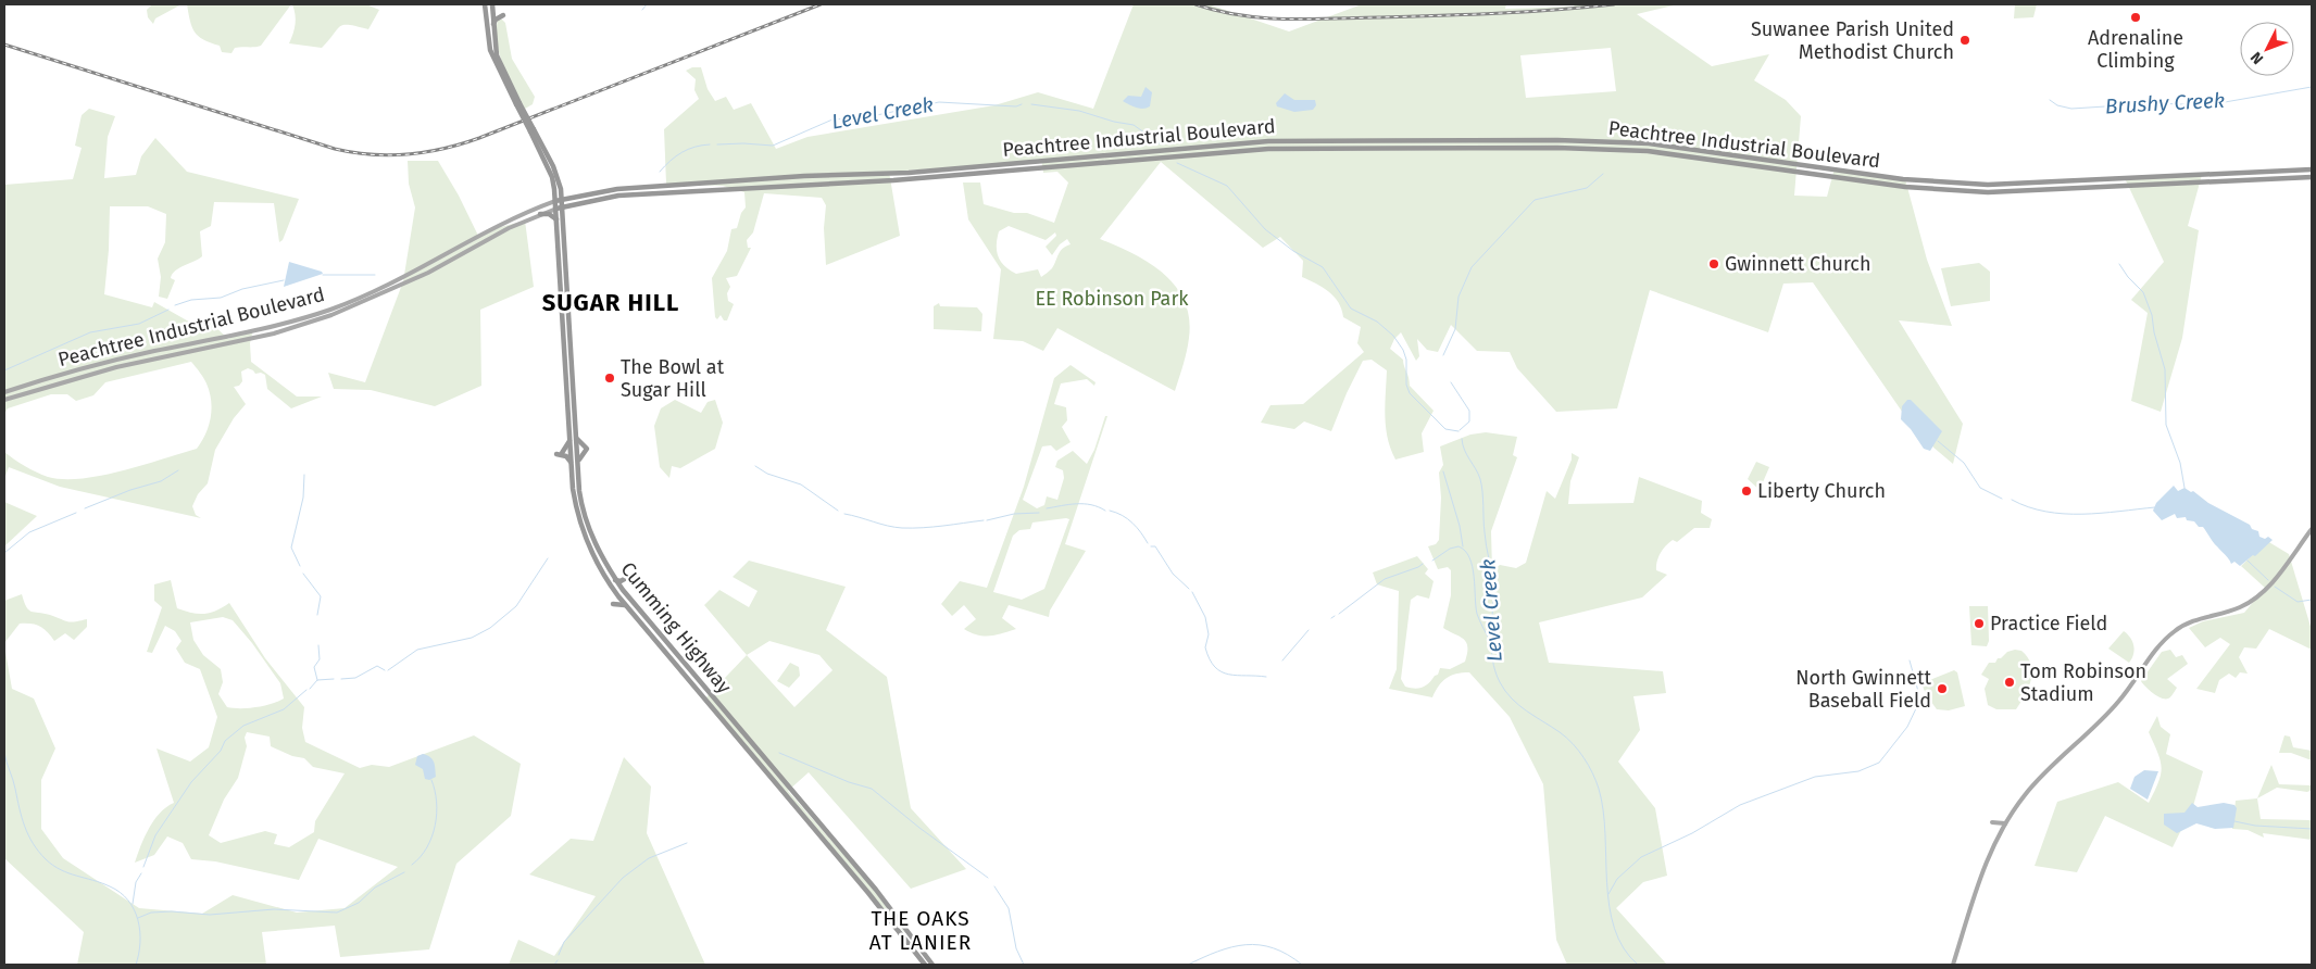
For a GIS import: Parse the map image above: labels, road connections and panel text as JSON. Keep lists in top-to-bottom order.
{
  "streets": {
    "highway": ["Peachtree Industrial Boulevard", "Cumming Highway"]
  },
  "crossings": [
    ["Peachtree Industrial Boulevard", "Cumming Highway"]
  ],
  "districts": ["SUGAR HILL", "THE OAKS AT LANIER"],
  "water": ["Brushy Creek", "Level Creek"],
  "parks": ["EE Robinson Park"],
  "places": [
    "Adrenaline Climbing",
    "Suwanee Parish United Methodist Church",
    "Gwinnett Church",
    "The Bowl at Sugar Hill",
    "Liberty Church",
    "Practice Field",
    "Tom Robinson Stadium",
    "North Gwinnett Baseball Field"
  ],
  "north": "bottom left"
}
